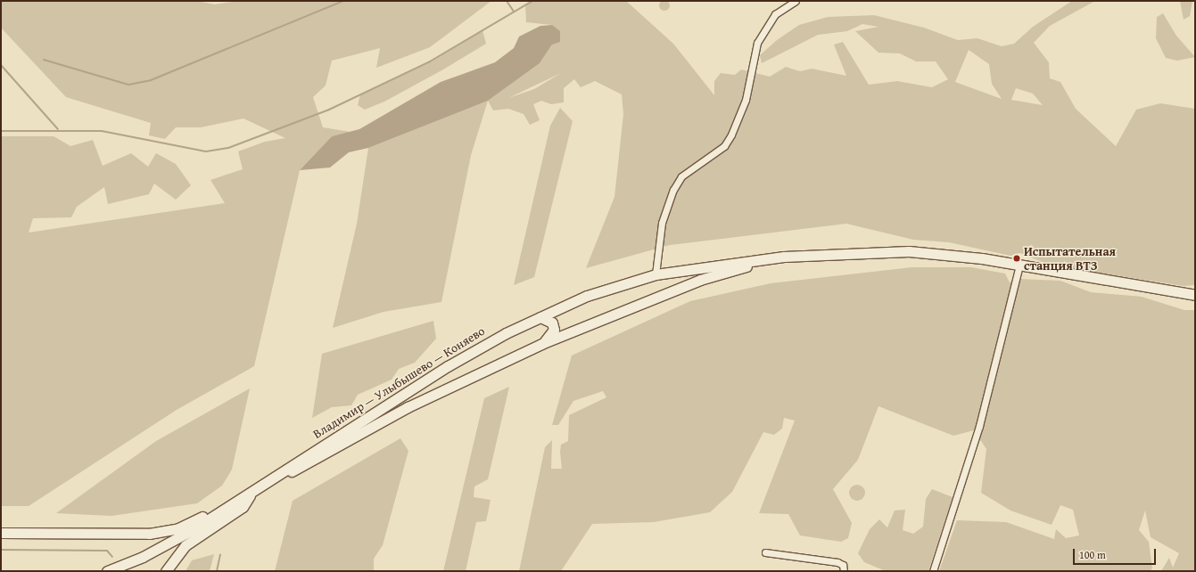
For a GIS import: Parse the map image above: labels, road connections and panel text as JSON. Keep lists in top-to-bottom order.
{
  "streets": {
    "main road": ["Владимир — Улыбышево — Коняево"]
  },
  "places": ["Испытательная станция ВТЗ"],
  "scale_bar": "100 m"
}
